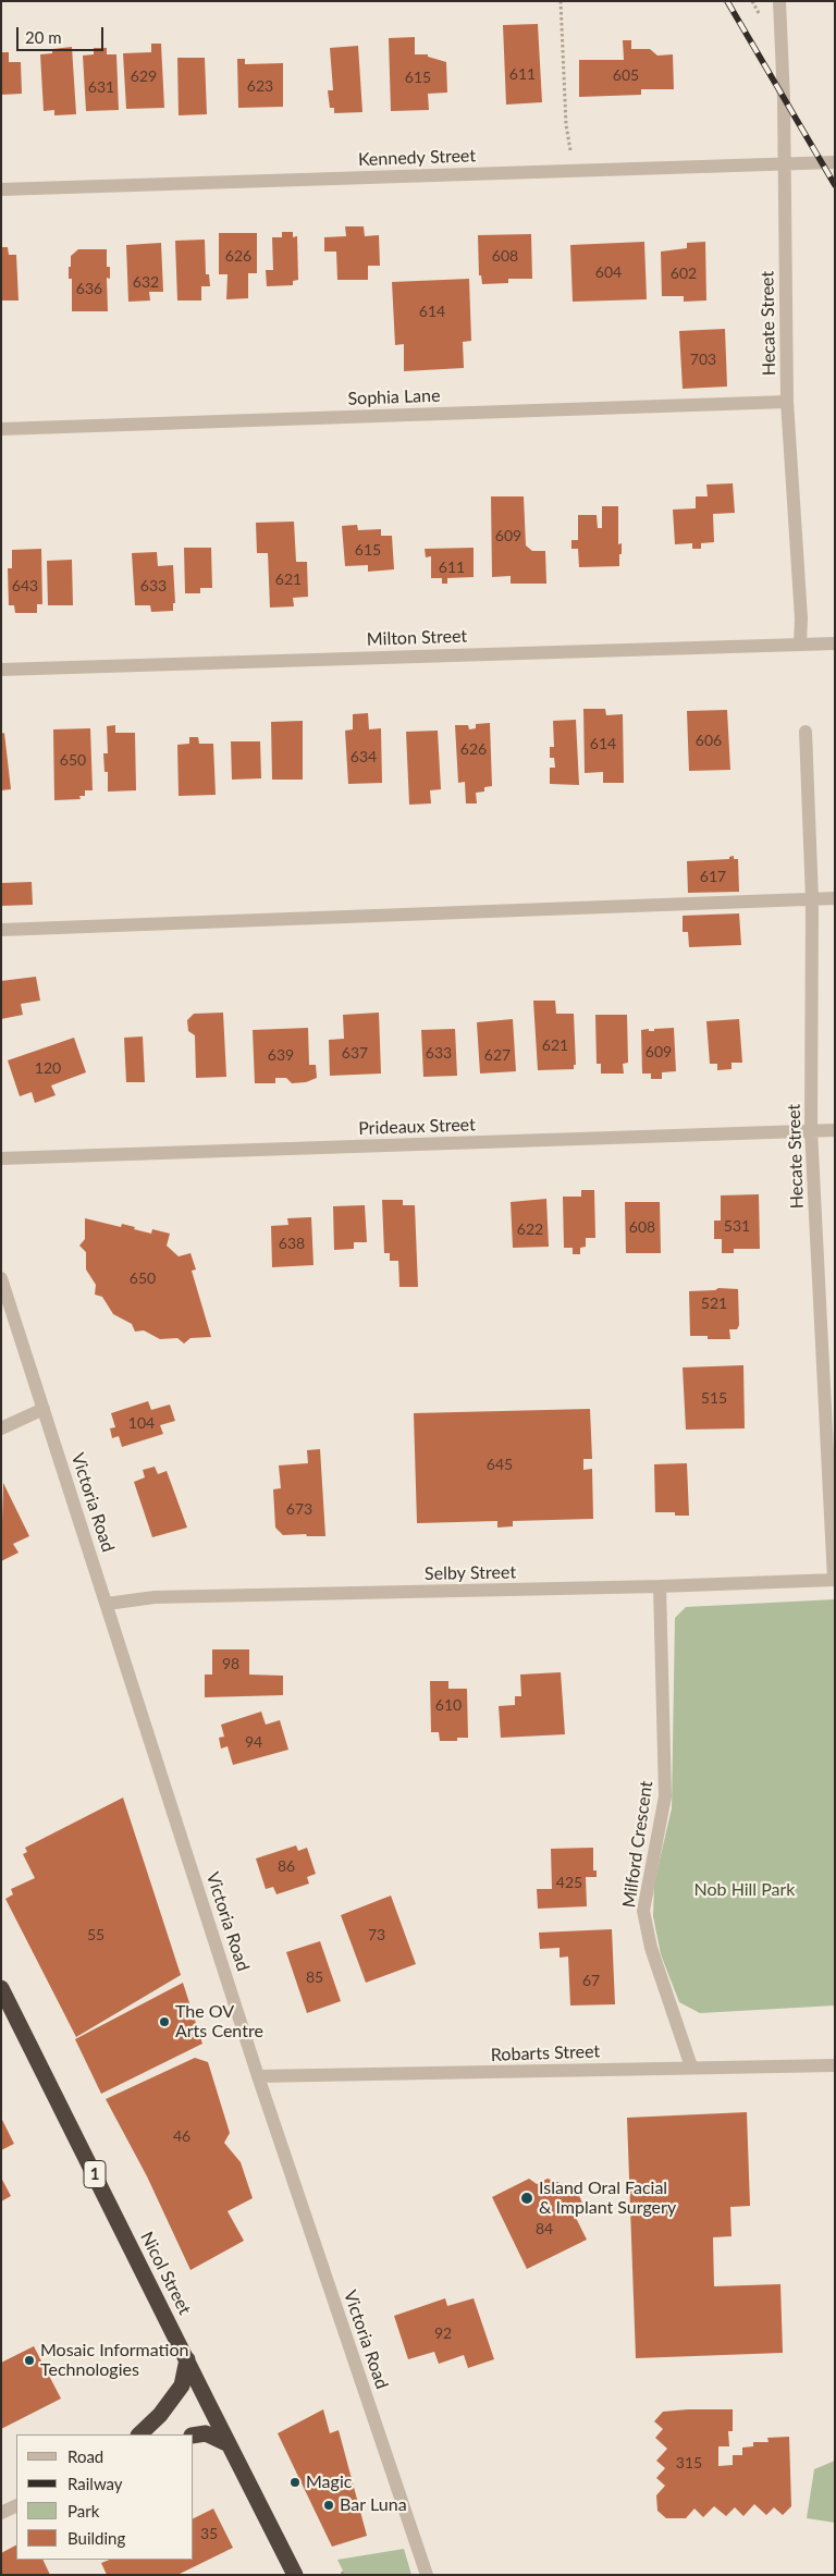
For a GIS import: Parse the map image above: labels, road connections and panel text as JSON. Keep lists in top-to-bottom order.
{
  "streets": {
    "highway": ["1", "Nicol Street"],
    "street": [
      "Kennedy Street",
      "Hecate Street",
      "Sophia Lane",
      "Milton Street",
      "Prideaux Street",
      "Victoria Road",
      "Selby Street",
      "Milford Crescent",
      "Robarts Street"
    ]
  },
  "crossings": [
    ["Kennedy Street", "Hecate Street"],
    ["Hecate Street", "Sophia Lane"],
    ["Hecate Street", "Milton Street"],
    ["Hecate Street", "Prideaux Street"],
    ["Hecate Street", "Selby Street"],
    ["Victoria Road", "Selby Street"],
    ["Victoria Road", "Robarts Street"],
    ["Selby Street", "Milford Crescent"],
    ["Milford Crescent", "Robarts Street"]
  ],
  "parks": ["Nob Hill Park"],
  "places": [
    "The OV Arts Centre",
    "Island Oral Facial & Implant Surgery",
    "Mosaic Information Technologies",
    "Magic",
    "Bar Luna"
  ],
  "house_numbers": [
    "611",
    "605",
    "629",
    "615",
    "623",
    "631",
    "626",
    "608",
    "604",
    "602",
    "632",
    "636",
    "614",
    "703",
    "609",
    "615",
    "611",
    "621",
    "643",
    "633",
    "606",
    "614",
    "626",
    "634",
    "650",
    "617",
    "621",
    "609",
    "637",
    "633",
    "639",
    "627",
    "120",
    "531",
    "608",
    "622",
    "638",
    "650",
    "521",
    "515",
    "104",
    "645",
    "673",
    "98",
    "610",
    "94",
    "86",
    "425",
    "55",
    "73",
    "85",
    "67",
    "46",
    "84",
    "92",
    "315",
    "35"
  ],
  "legend": [
    "Road",
    "Railway",
    "Park",
    "Building"
  ],
  "scale_bar": "20 m"
}
